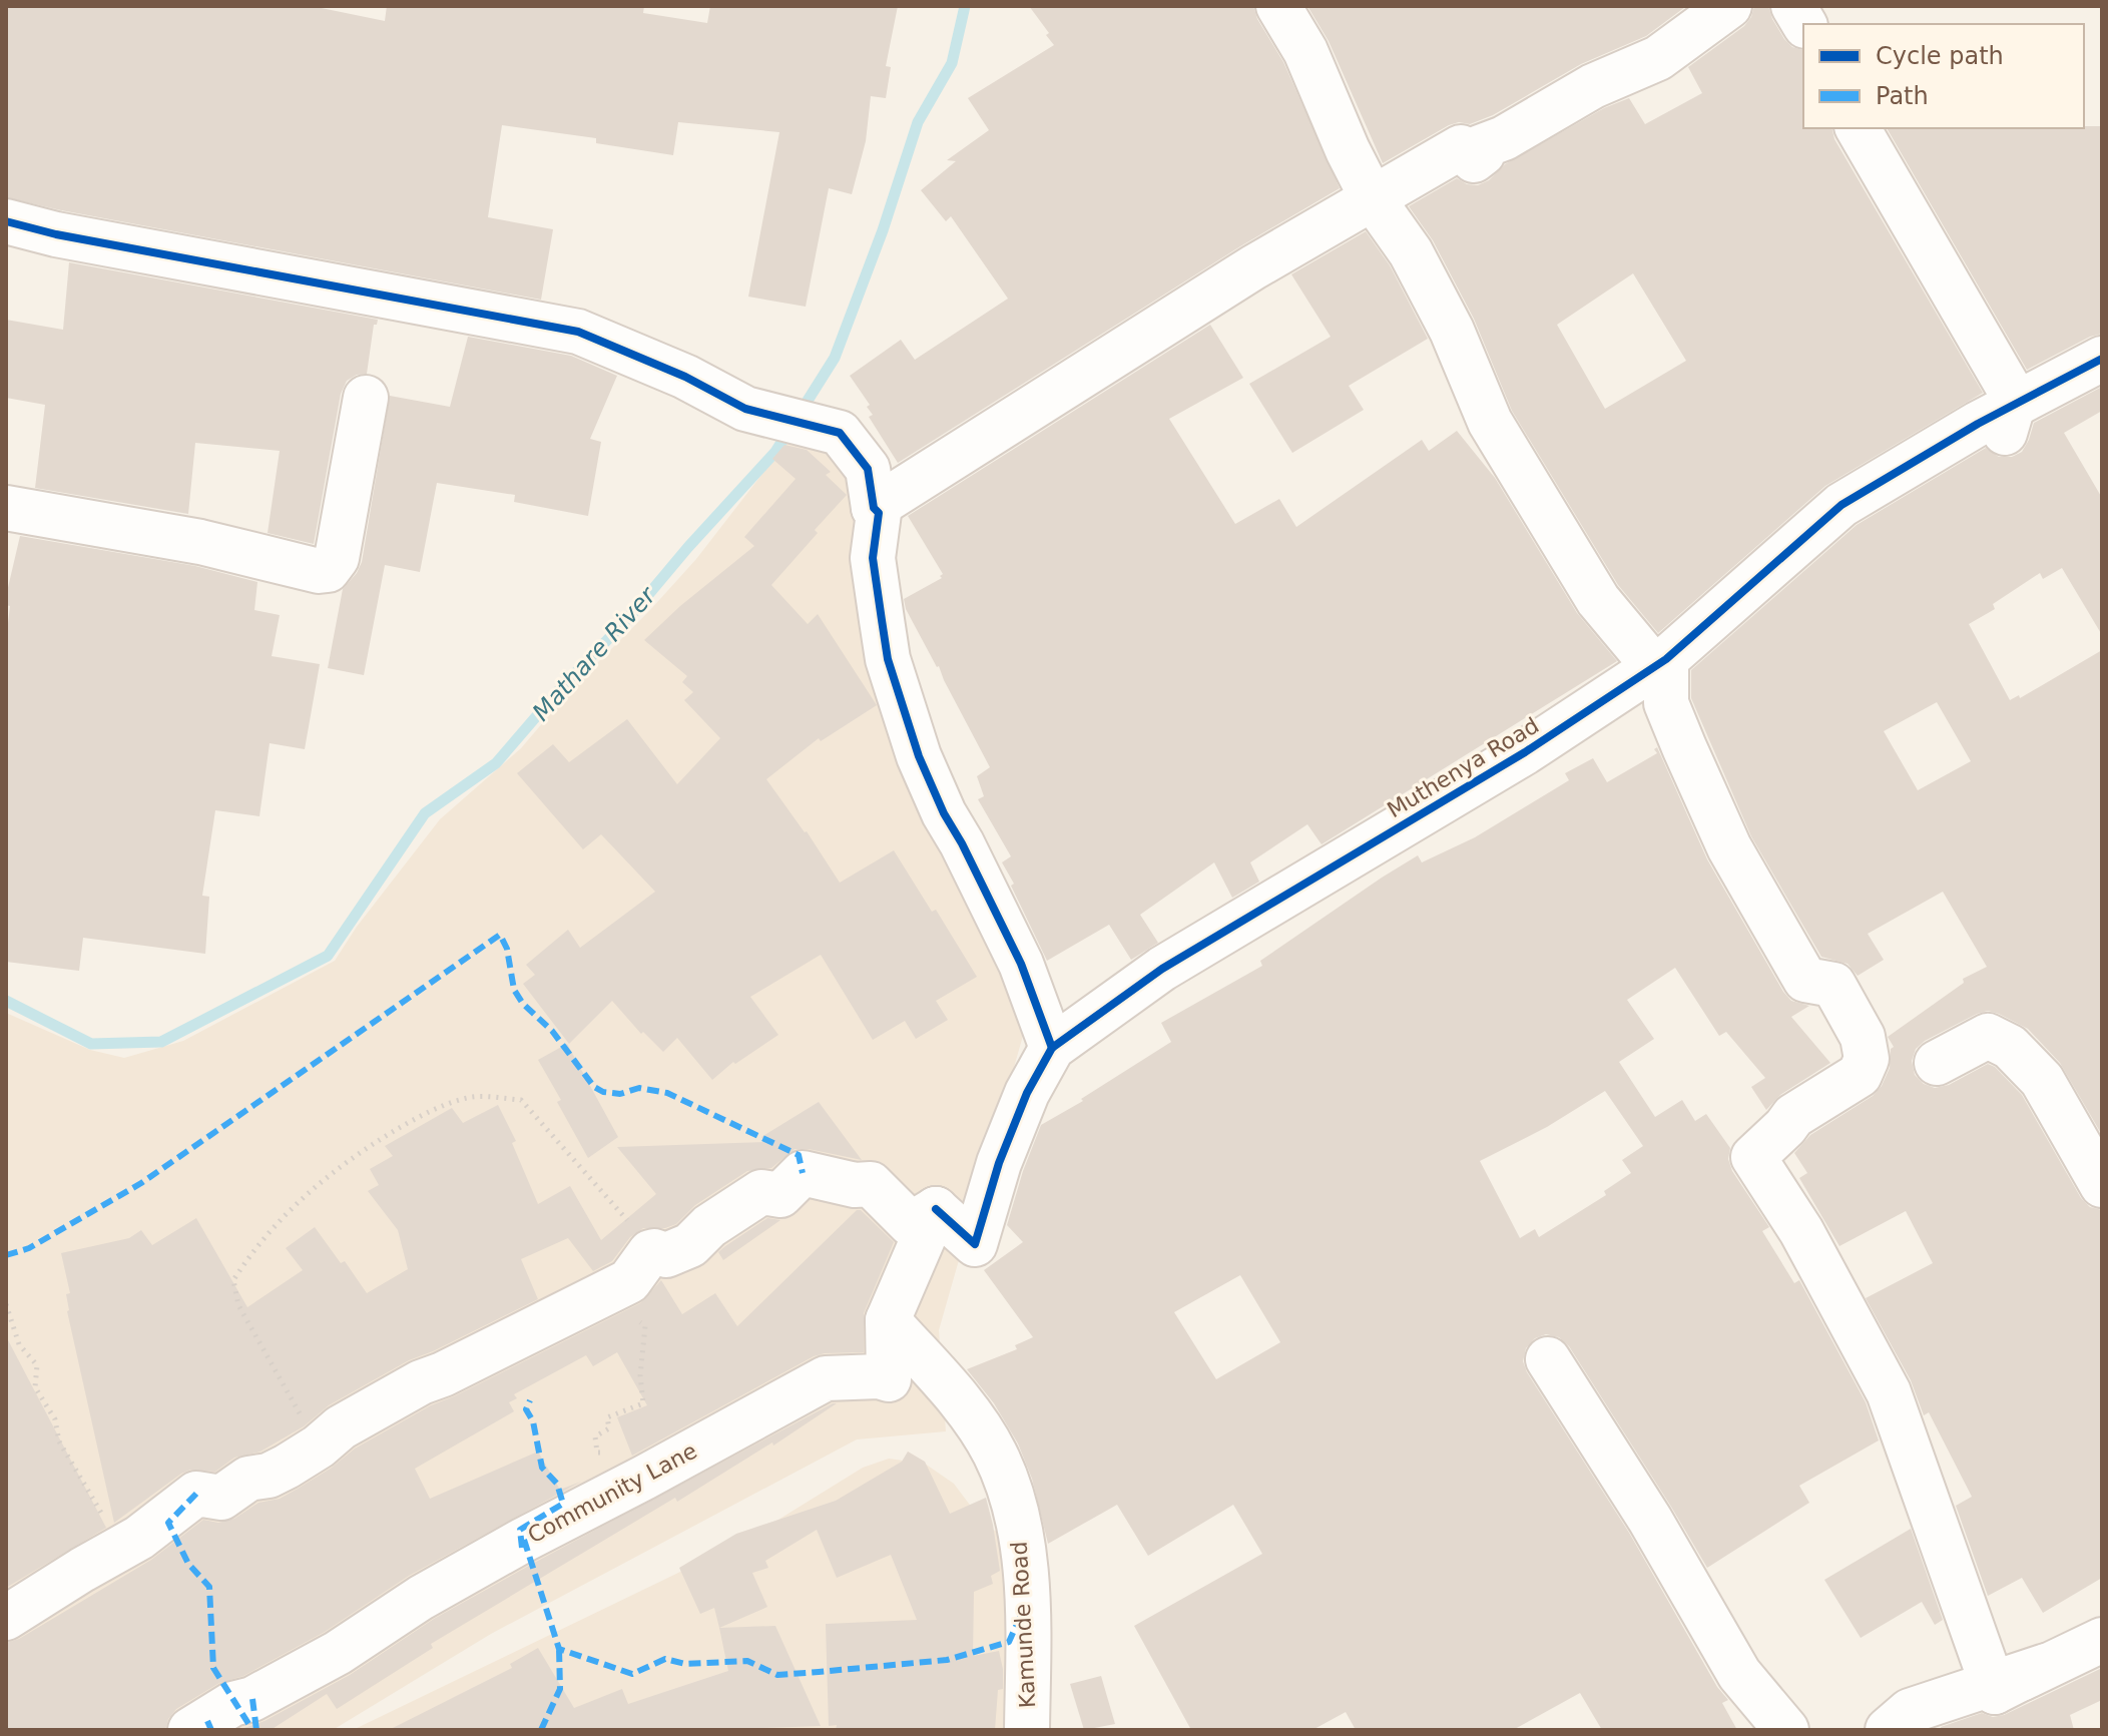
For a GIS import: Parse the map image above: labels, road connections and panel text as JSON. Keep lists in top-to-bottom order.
{
  "streets": {
    "street": ["Muthenya Road", "Community Lane", "Kamunde Road"]
  },
  "crossings": [
    ["Muthenya Road", "Community Lane"],
    ["Community Lane", "Kamunde Road"]
  ],
  "water": ["Mathare River"],
  "legend": ["Cycle path", "Path"]
}
